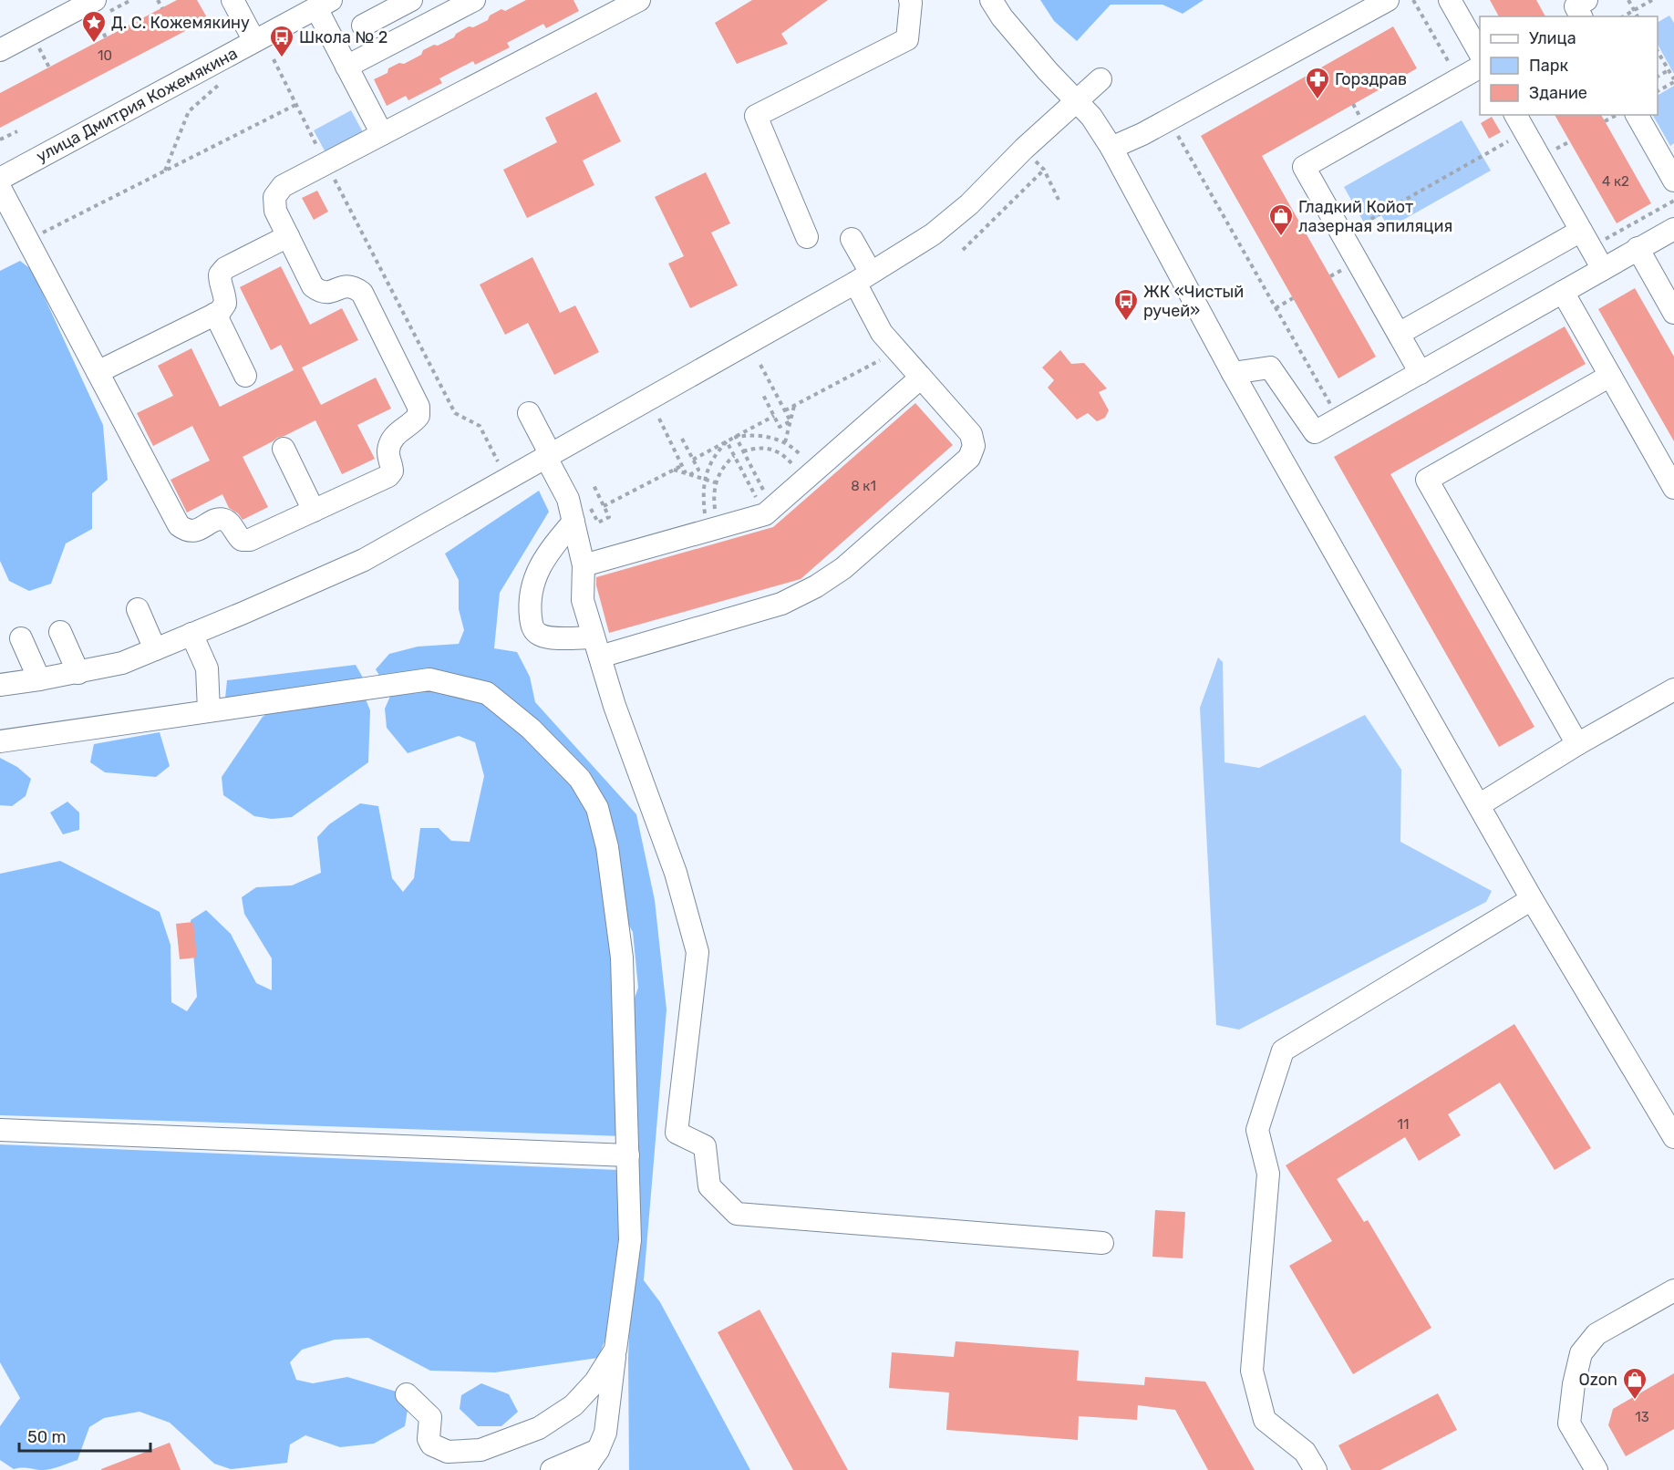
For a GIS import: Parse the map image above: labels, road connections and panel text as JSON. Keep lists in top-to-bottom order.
{
  "streets": {
    "street": ["улица Дмитрия Кожемякина"]
  },
  "places": {
    "place": ["Д. С. Кожемякину"],
    "bus stop": ["Школа № 2", "ЖК «Чистый ручей»"],
    "pharmacy": ["Горздрав"],
    "shop": ["Гладкий Койот лазерная эпиляция", "Ozon"]
  },
  "house_numbers": [
    "10",
    "4 к2",
    "8 к1",
    "11",
    "13"
  ],
  "legend": ["Улица", "Парк", "Здание"],
  "scale_bar": "50 m"
}
